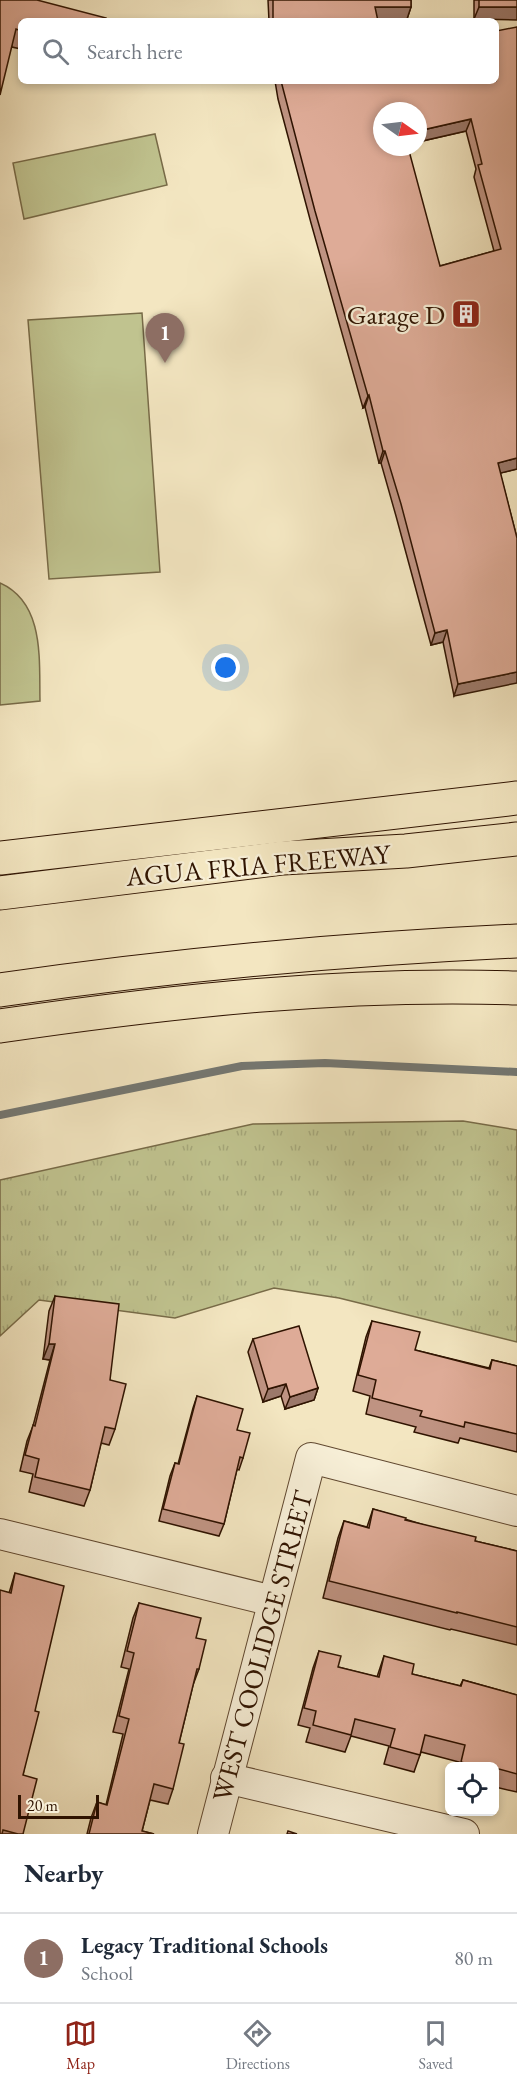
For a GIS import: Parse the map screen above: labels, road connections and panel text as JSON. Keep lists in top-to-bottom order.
{
  "streets": {
    "highway": ["AGUA FRIA FREEWAY"],
    "street": ["WEST COOLIDGE STREET"]
  },
  "places": {
    "building": ["Garage D"]
  },
  "scale_bar": "20 m",
  "north": "right",
  "page": {
    "search": "Search here",
    "pins": "1",
    "scale": "20 m",
    "heading": "Nearby",
    "list": [
      {
        "mark": "1",
        "name": "Legacy Traditional Schools",
        "note": "School",
        "value": "80 m"
      }
    ],
    "nav": ["Map", "Directions", "Saved"]
  }
}
